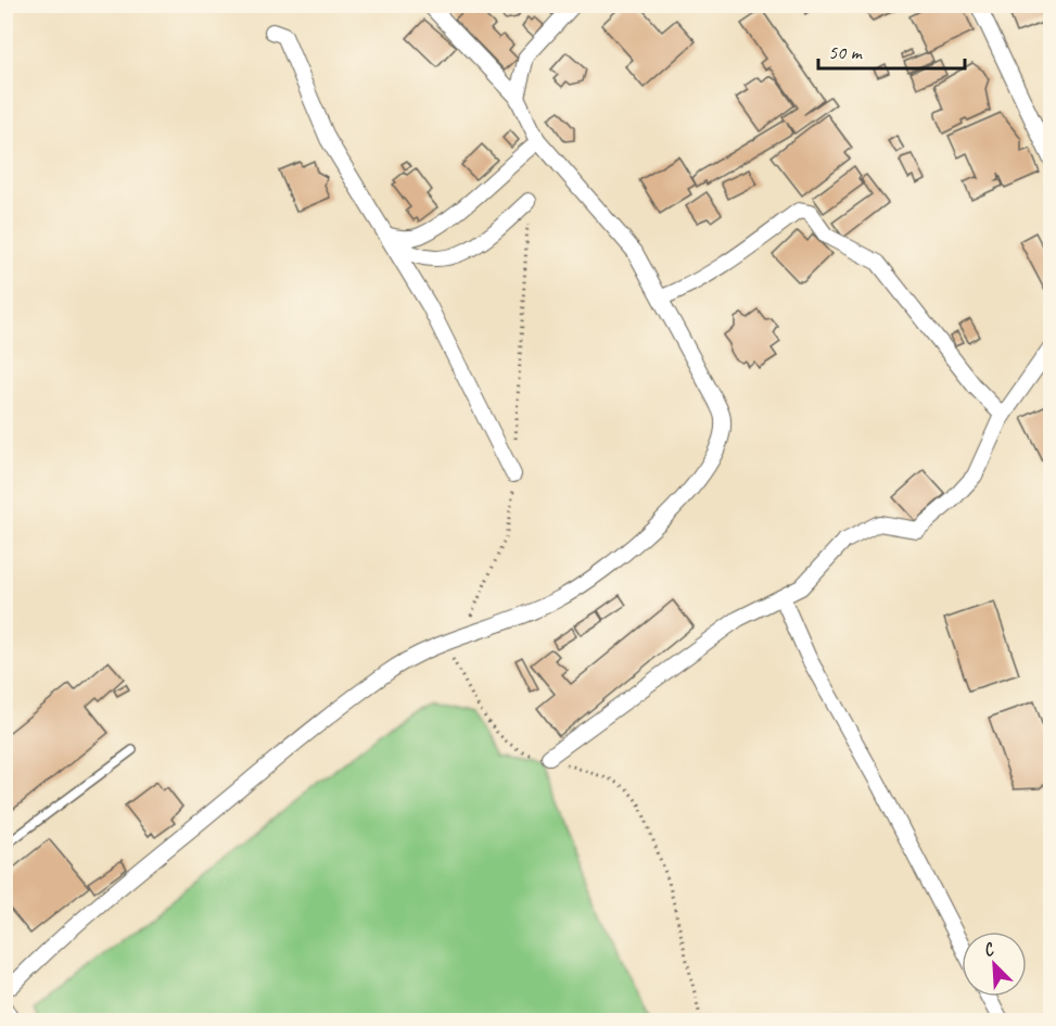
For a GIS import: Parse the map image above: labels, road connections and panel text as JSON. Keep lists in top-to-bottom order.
{
  "scale_bar": "50 m",
  "north": "top left"
}
